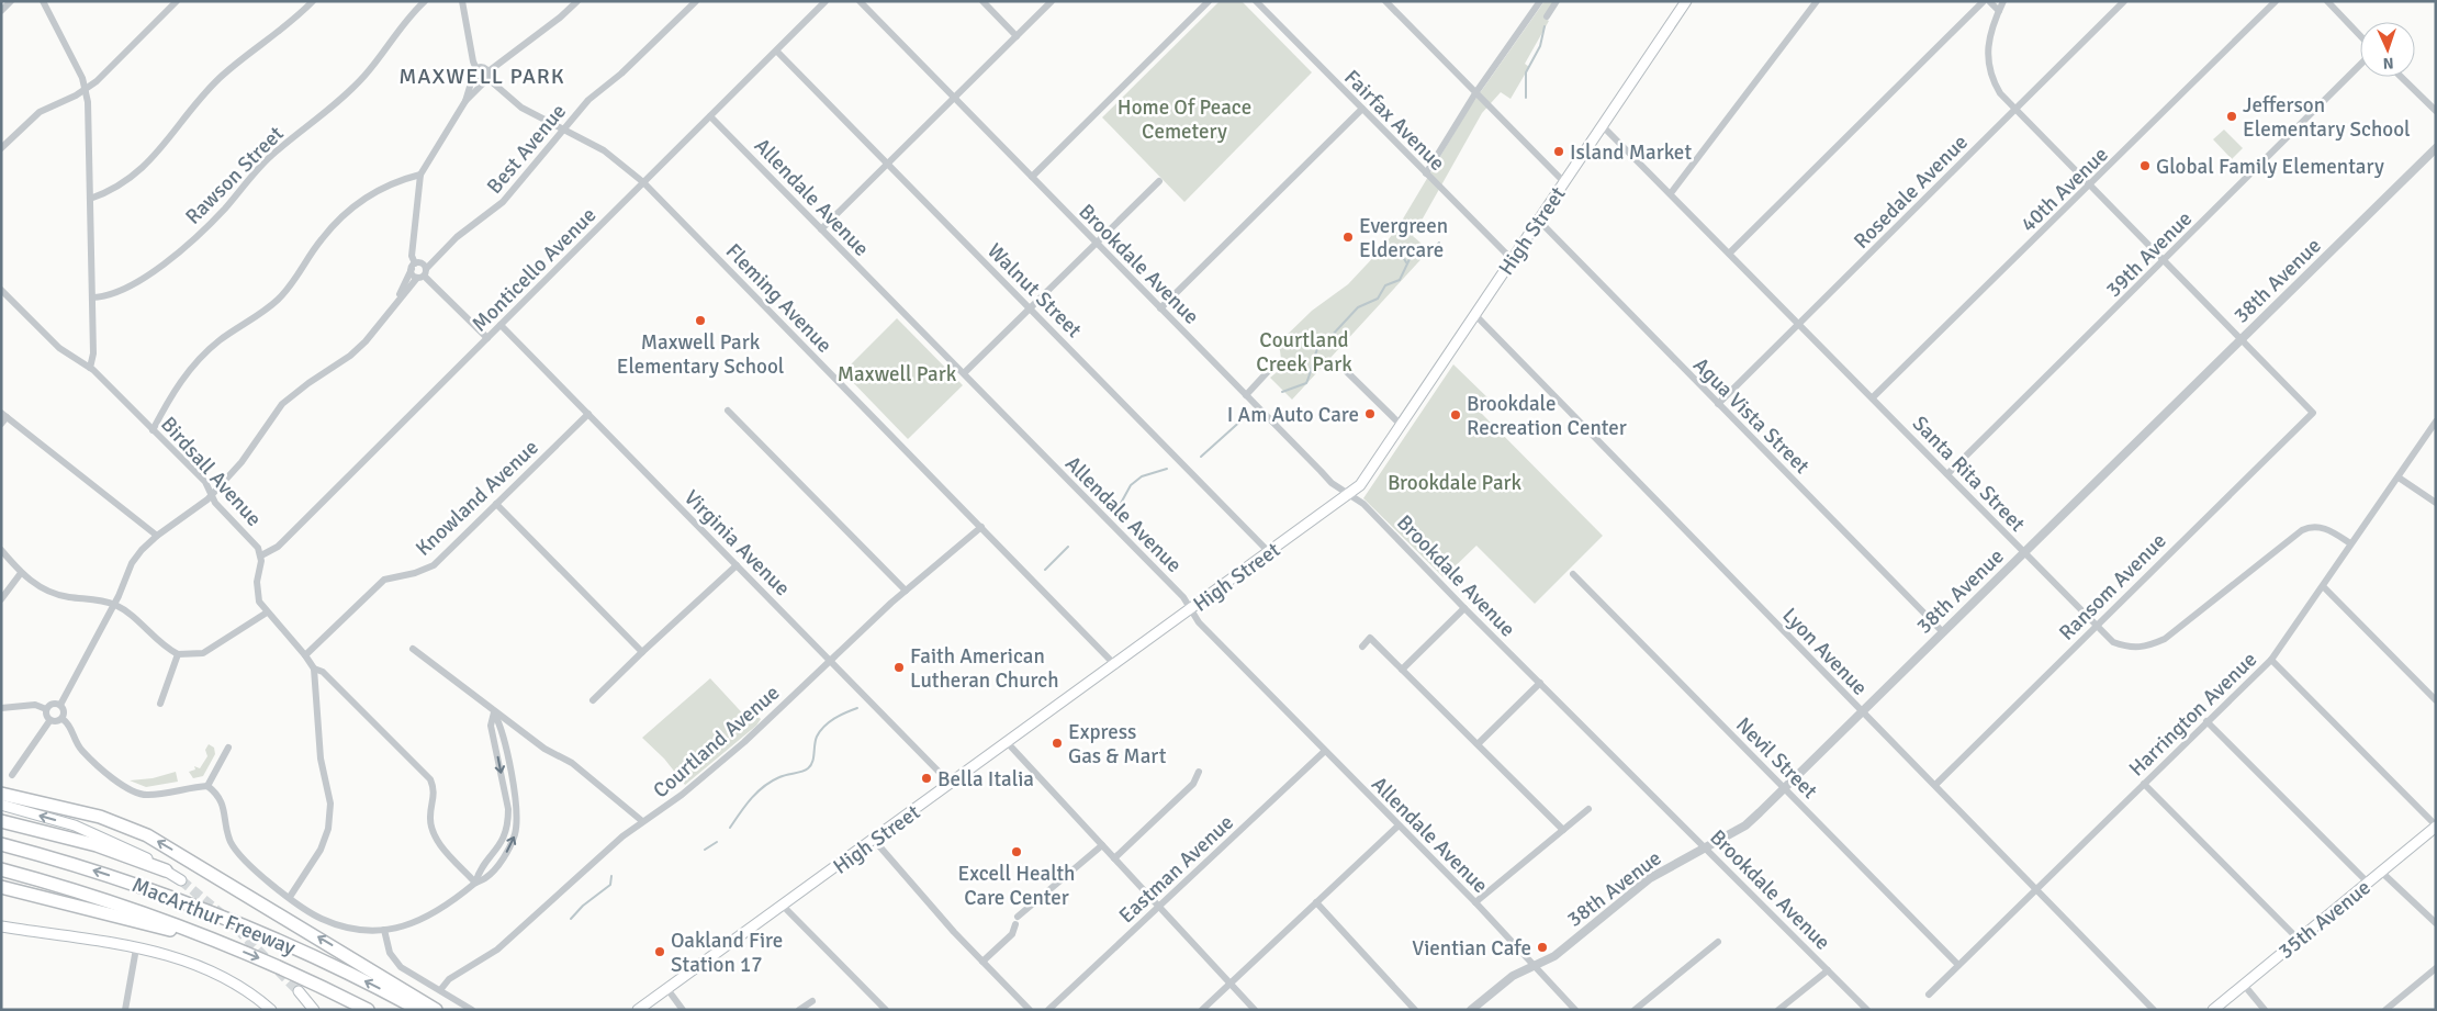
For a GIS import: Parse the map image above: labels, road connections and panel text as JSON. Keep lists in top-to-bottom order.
{
  "streets": {
    "highway": ["MacArthur Freeway"],
    "main road": ["High Street", "35th Avenue"],
    "street": [
      "Fairfax Avenue",
      "Best Avenue",
      "Rawson Street",
      "40th Avenue",
      "Rosedale Avenue",
      "Allendale Avenue",
      "39th Avenue",
      "Brookdale Avenue",
      "Monticello Avenue",
      "38th Avenue",
      "Walnut Street",
      "Fleming Avenue",
      "Agua Vista Street",
      "Birdsall Avenue",
      "Santa Rita Street",
      "Knowland Avenue",
      "Virginia Avenue",
      "Ransom Avenue",
      "Lyon Avenue",
      "Harrington Avenue",
      "Courtland Avenue",
      "Nevil Street",
      "Eastman Avenue"
    ]
  },
  "crossings": [
    ["Fairfax Avenue", "High Street"],
    ["Best Avenue", "Fleming Avenue"],
    ["40th Avenue", "Santa Rita Street"],
    ["Rosedale Avenue", "Agua Vista Street"],
    ["Rosedale Avenue", "Santa Rita Street"],
    ["Allendale Avenue", "High Street"],
    ["Allendale Avenue", "Monticello Avenue"],
    ["Allendale Avenue", "38th Avenue"],
    ["Allendale Avenue", "Eastman Avenue"],
    ["High Street", "Brookdale Avenue"],
    ["High Street", "Walnut Street"],
    ["High Street", "Fleming Avenue"],
    ["High Street", "Agua Vista Street"],
    ["High Street", "Santa Rita Street"],
    ["High Street", "Virginia Avenue"],
    ["High Street", "Lyon Avenue"],
    ["39th Avenue", "Santa Rita Street"],
    ["Brookdale Avenue", "38th Avenue"],
    ["Monticello Avenue", "Walnut Street"],
    ["Monticello Avenue", "Fleming Avenue"],
    ["Monticello Avenue", "Birdsall Avenue"],
    ["Monticello Avenue", "Virginia Avenue"],
    ["38th Avenue", "Agua Vista Street"],
    ["38th Avenue", "Santa Rita Street"],
    ["38th Avenue", "Ransom Avenue"],
    ["38th Avenue", "Lyon Avenue"],
    ["38th Avenue", "Nevil Street"],
    ["Fleming Avenue", "Courtland Avenue"],
    ["Birdsall Avenue", "Knowland Avenue"],
    ["Santa Rita Street", "Ransom Avenue"],
    ["Santa Rita Street", "Harrington Avenue"],
    ["Knowland Avenue", "Virginia Avenue"],
    ["Virginia Avenue", "Courtland Avenue"],
    ["Ransom Avenue", "Lyon Avenue"],
    ["Lyon Avenue", "Harrington Avenue"],
    ["Harrington Avenue", "Nevil Street"]
  ],
  "districts": ["MAXWELL PARK"],
  "parks": [
    "Home Of Peace Cemetery",
    "Courtland Creek Park",
    "Maxwell Park",
    "Brookdale Park"
  ],
  "places": [
    "Jefferson Elementary School",
    "Island Market",
    "Global Family Elementary",
    "Evergreen Eldercare",
    "Maxwell Park Elementary School",
    "I Am Auto Care",
    "Brookdale Recreation Center",
    "Faith American Lutheran Church",
    "Express Gas & Mart",
    "Bella Italia",
    "Excell Health Care Center",
    "Vientian Cafe",
    "Oakland Fire Station 17"
  ],
  "north": "bottom"
}
